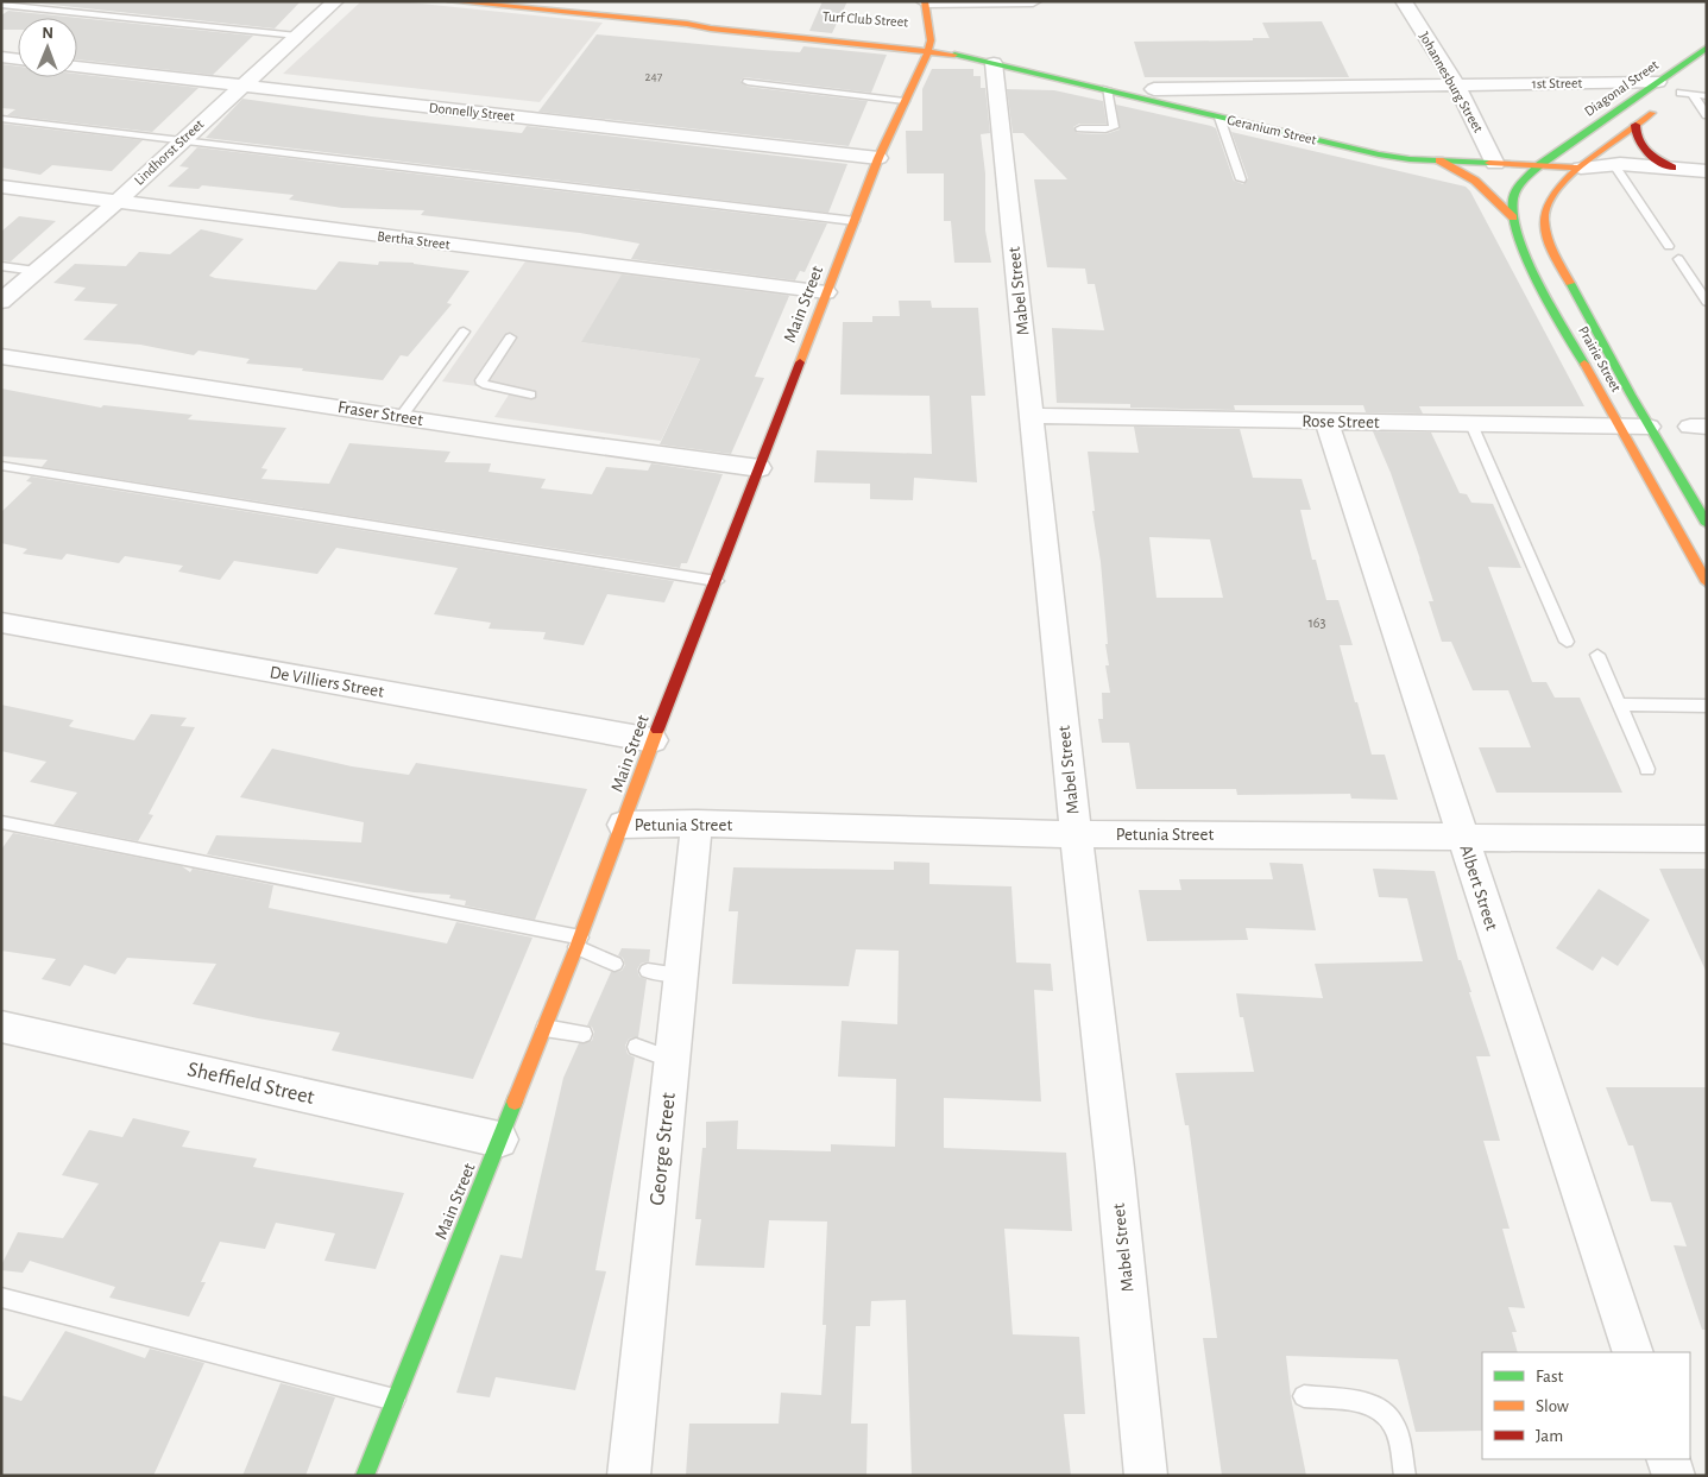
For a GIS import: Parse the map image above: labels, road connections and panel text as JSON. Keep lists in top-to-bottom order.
{
  "streets": {
    "main road": [
      "Turf Club Street",
      "Diagonal Street",
      "Geranium Street",
      "Main Street",
      "Prairie Street"
    ],
    "street": [
      "Johannesburg Street",
      "1st Street",
      "Donnelly Street",
      "Lindhorst Street",
      "Bertha Street",
      "Mabel Street",
      "Fraser Street",
      "Rose Street",
      "De Villiers Street",
      "Petunia Street",
      "Albert Street",
      "Sheffield Street",
      "George Street"
    ]
  },
  "crossings": [
    ["Turf Club Street", "Geranium Street"],
    ["Turf Club Street", "Main Street"],
    ["Johannesburg Street", "1st Street"],
    ["Johannesburg Street", "Geranium Street"],
    ["1st Street", "Diagonal Street"],
    ["1st Street", "Geranium Street"],
    ["Diagonal Street", "Geranium Street"],
    ["Diagonal Street", "Prairie Street"],
    ["Donnelly Street", "Lindhorst Street"],
    ["Donnelly Street", "Main Street"],
    ["Geranium Street", "Mabel Street"],
    ["Geranium Street", "Main Street"],
    ["Geranium Street", "Prairie Street"],
    ["Lindhorst Street", "Bertha Street"],
    ["Bertha Street", "Main Street"],
    ["Mabel Street", "Rose Street"],
    ["Mabel Street", "Petunia Street"],
    ["Main Street", "Fraser Street"],
    ["Main Street", "De Villiers Street"],
    ["Main Street", "Petunia Street"],
    ["Main Street", "Sheffield Street"],
    ["Prairie Street", "Rose Street"],
    ["Rose Street", "Albert Street"],
    ["Petunia Street", "Albert Street"],
    ["Petunia Street", "George Street"]
  ],
  "house_numbers": ["247", "163"],
  "legend": ["Fast", "Slow", "Jam"],
  "north": "top"
}
